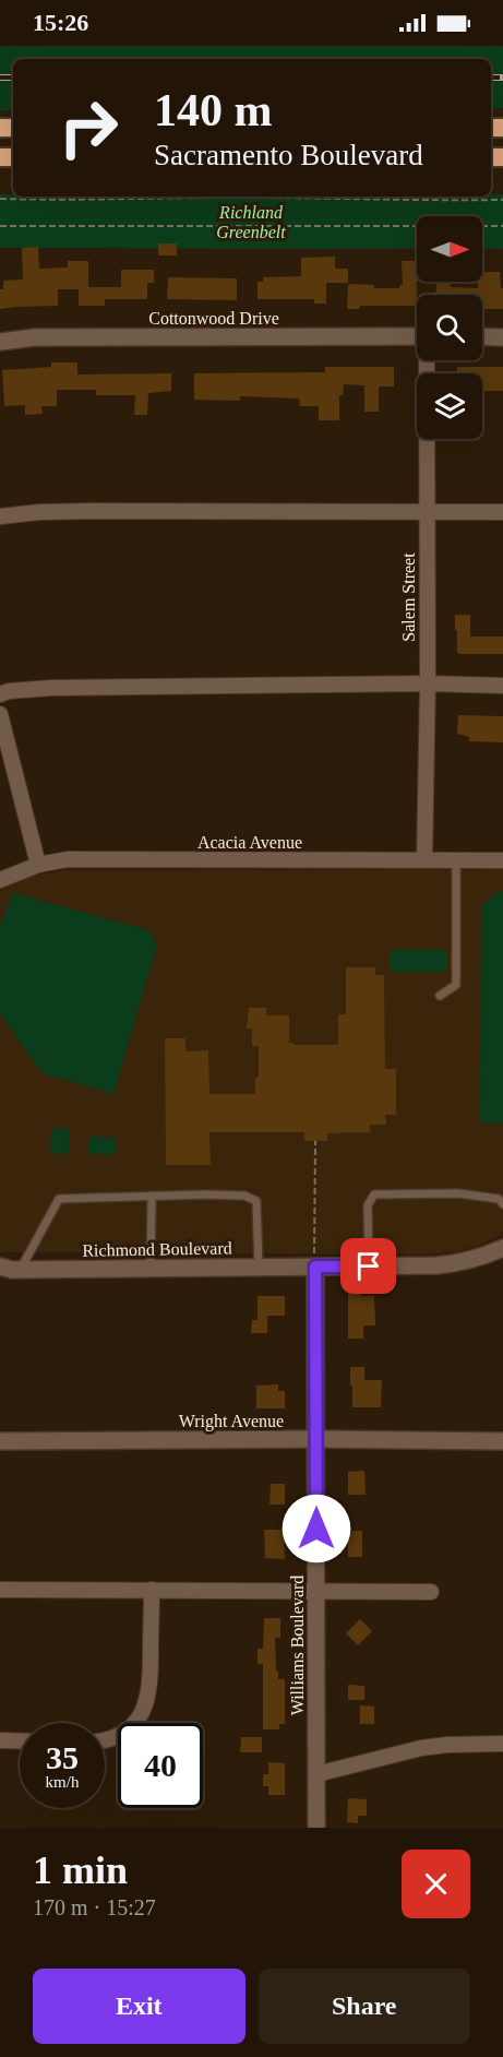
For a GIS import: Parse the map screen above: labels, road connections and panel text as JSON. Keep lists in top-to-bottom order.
{
  "streets": {
    "street": [
      "Cottonwood Drive",
      "Salem Street",
      "Acacia Avenue",
      "Richmond Boulevard",
      "Wright Avenue",
      "Williams Boulevard"
    ]
  },
  "crossings": [
    ["Salem Street", "Acacia Avenue"],
    ["Richmond Boulevard", "Williams Boulevard"],
    ["Wright Avenue", "Williams Boulevard"]
  ],
  "parks": ["Richland Greenbelt"],
  "north": "right",
  "page": {
    "status": "15:26",
    "turn": ["140 m", "Sacramento Boulevard"],
    "speed": "35 km/h",
    "limit": "40",
    "heading": ["1 min", "170 m · 15:27"],
    "buttons": ["Exit", "Share"]
  }
}
